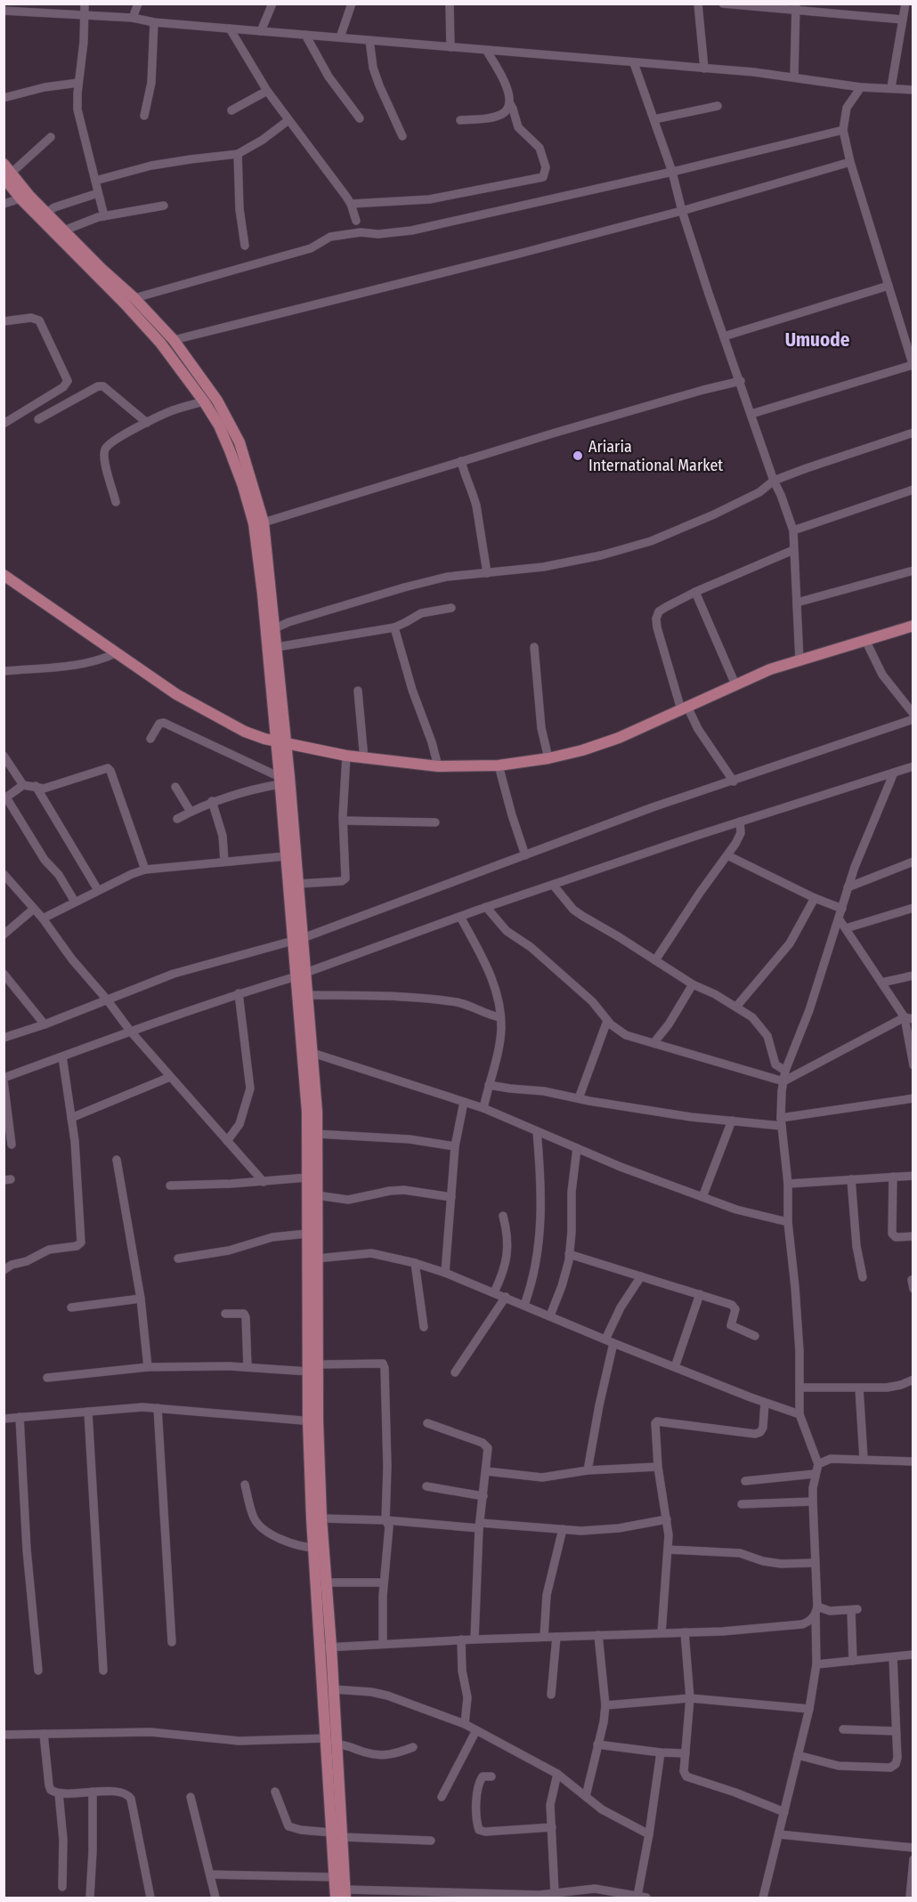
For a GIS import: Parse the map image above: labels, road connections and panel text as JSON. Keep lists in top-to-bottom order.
{
  "districts": ["Umuode"],
  "places": ["Ariaria International Market"]
}
